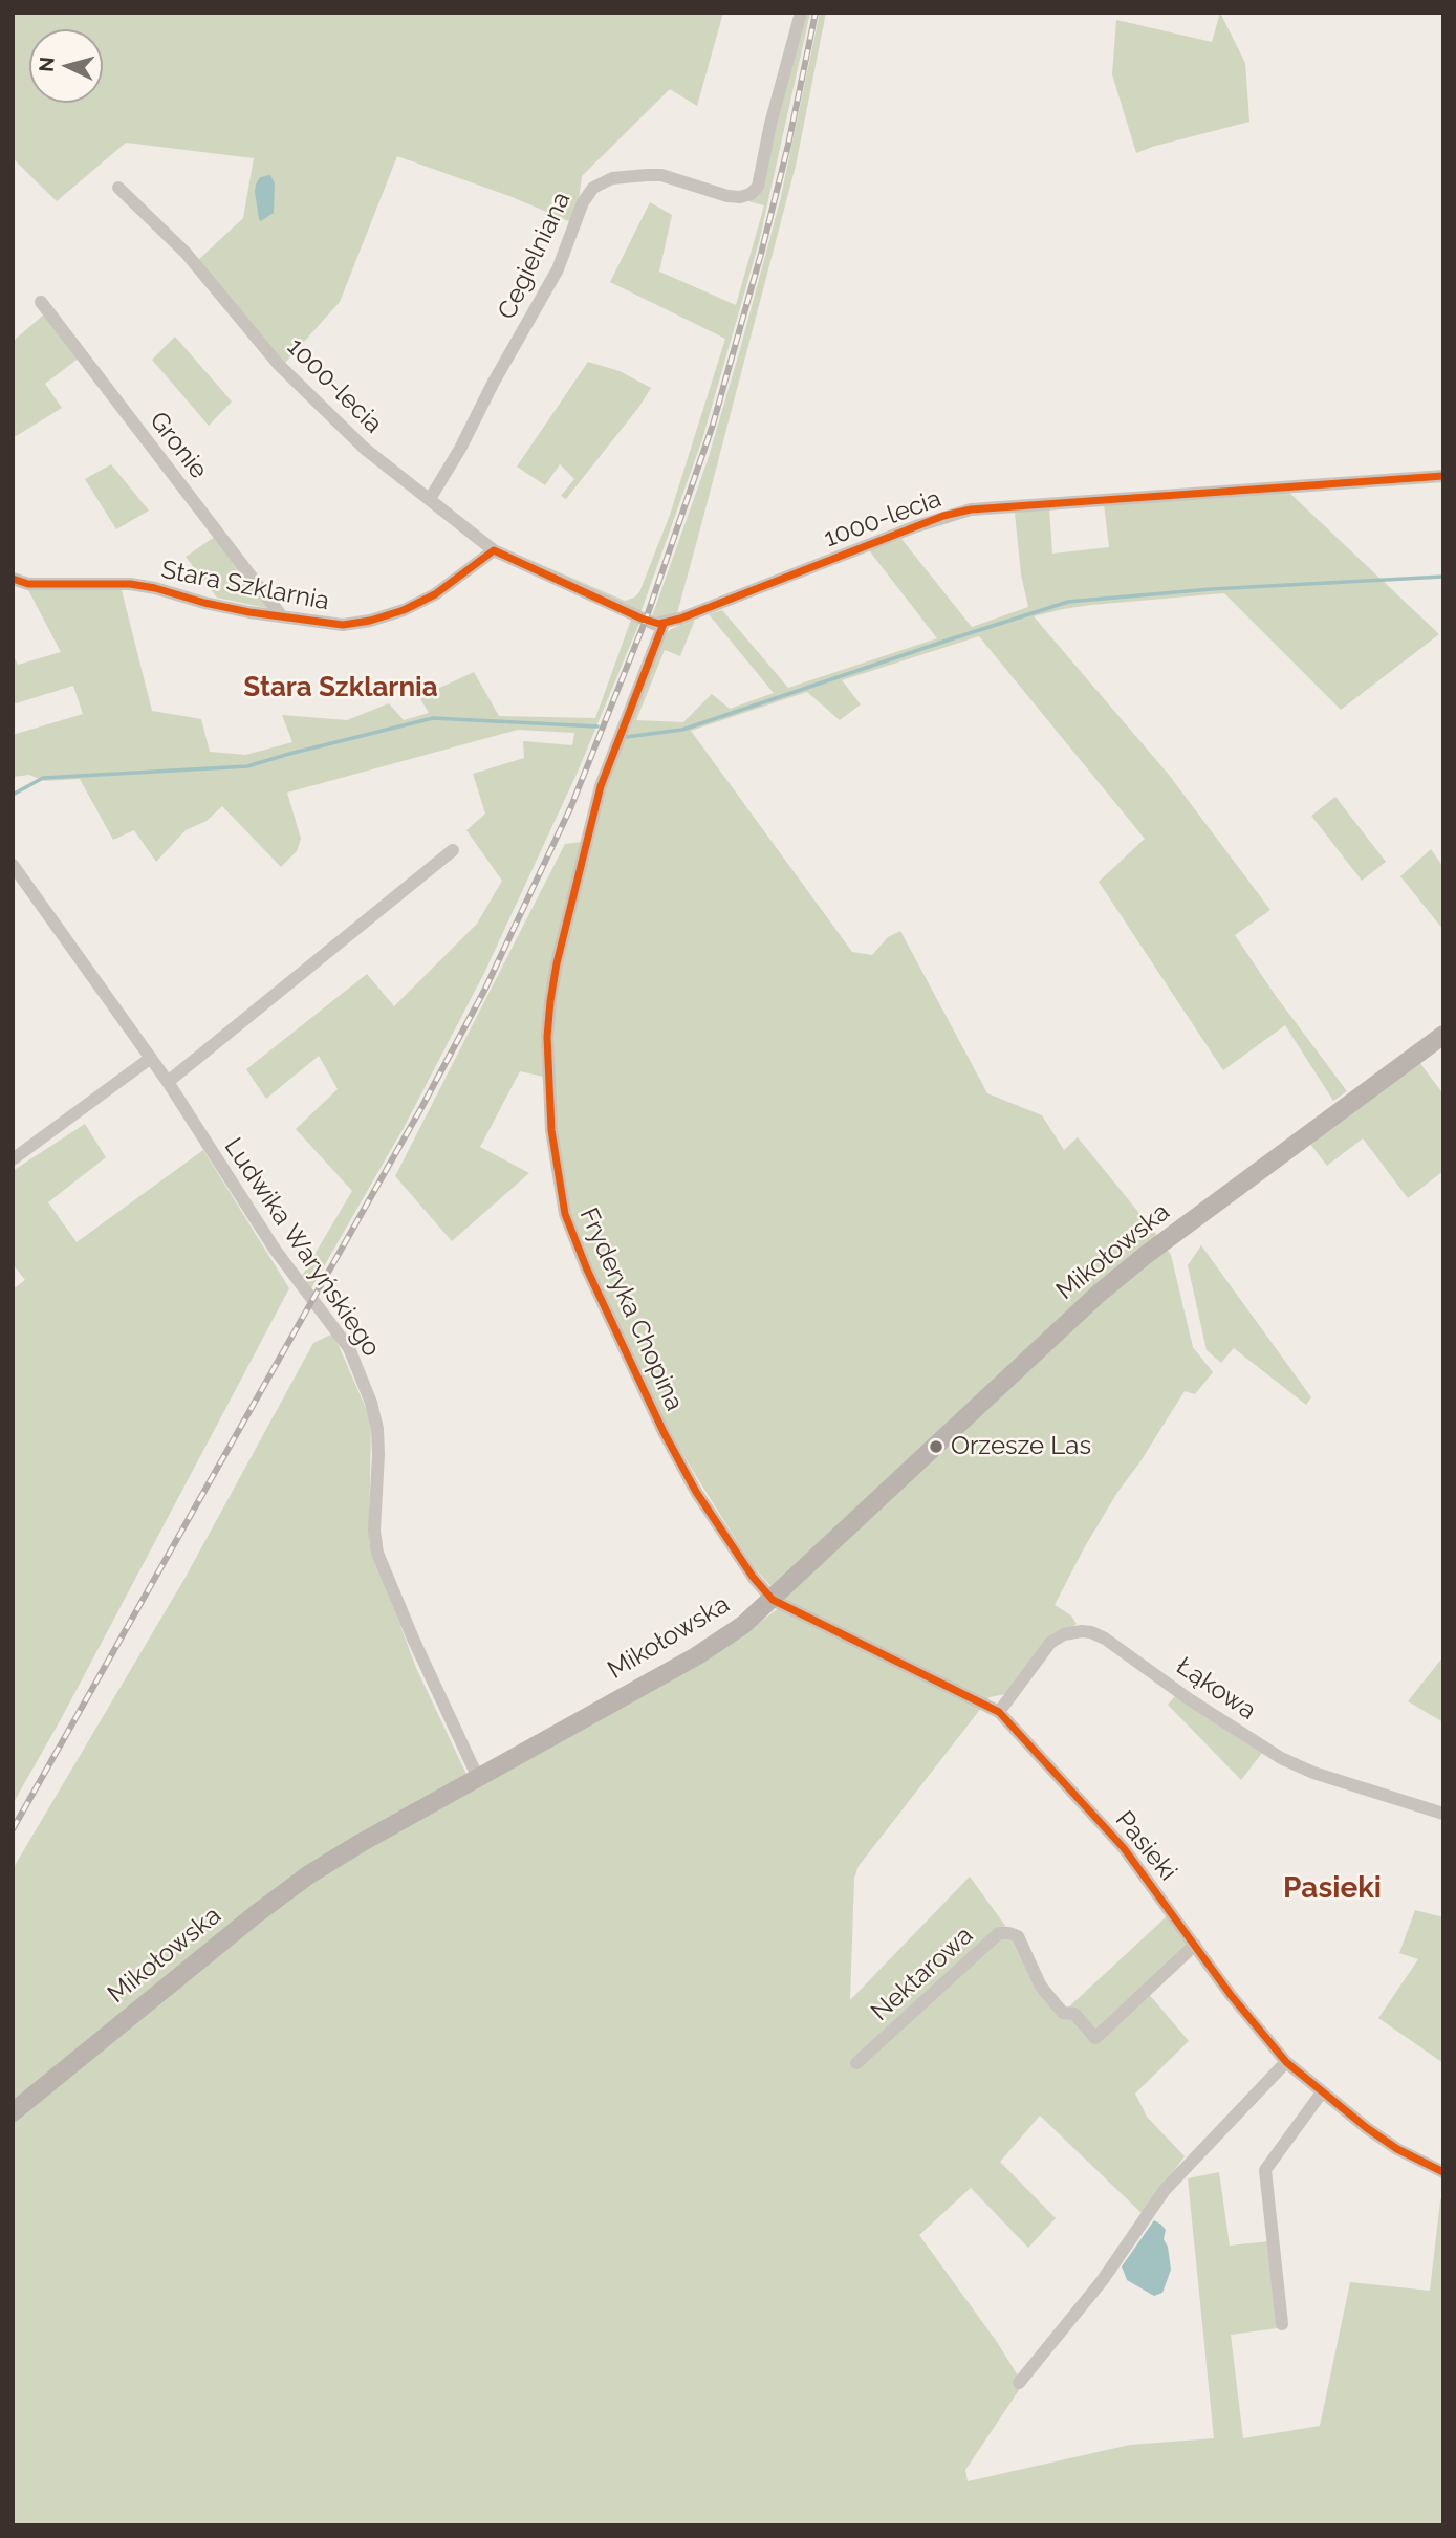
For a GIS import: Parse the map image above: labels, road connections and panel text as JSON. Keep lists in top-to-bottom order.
{
  "streets": {
    "main road": ["Mikołowska"],
    "street": [
      "Cegielniana",
      "1000-lecia",
      "Gronie",
      "Stara Szklarnia",
      "Ludwika Waryńskiego",
      "Fryderyka Chopina",
      "Łąkowa",
      "Pasieki",
      "Nektarowa"
    ]
  },
  "crossings": [
    ["Cegielniana", "1000-lecia"],
    ["1000-lecia", "Stara Szklarnia"],
    ["1000-lecia", "Fryderyka Chopina"],
    ["Gronie", "Stara Szklarnia"],
    ["Ludwika Waryńskiego", "Mikołowska"],
    ["Mikołowska", "Fryderyka Chopina"],
    ["Mikołowska", "Pasieki"],
    ["Fryderyka Chopina", "Pasieki"],
    ["Łąkowa", "Pasieki"],
    ["Pasieki", "Nektarowa"]
  ],
  "districts": ["Stara Szklarnia", "Pasieki"],
  "places": ["Orzesze Las"],
  "north": "left"
}
